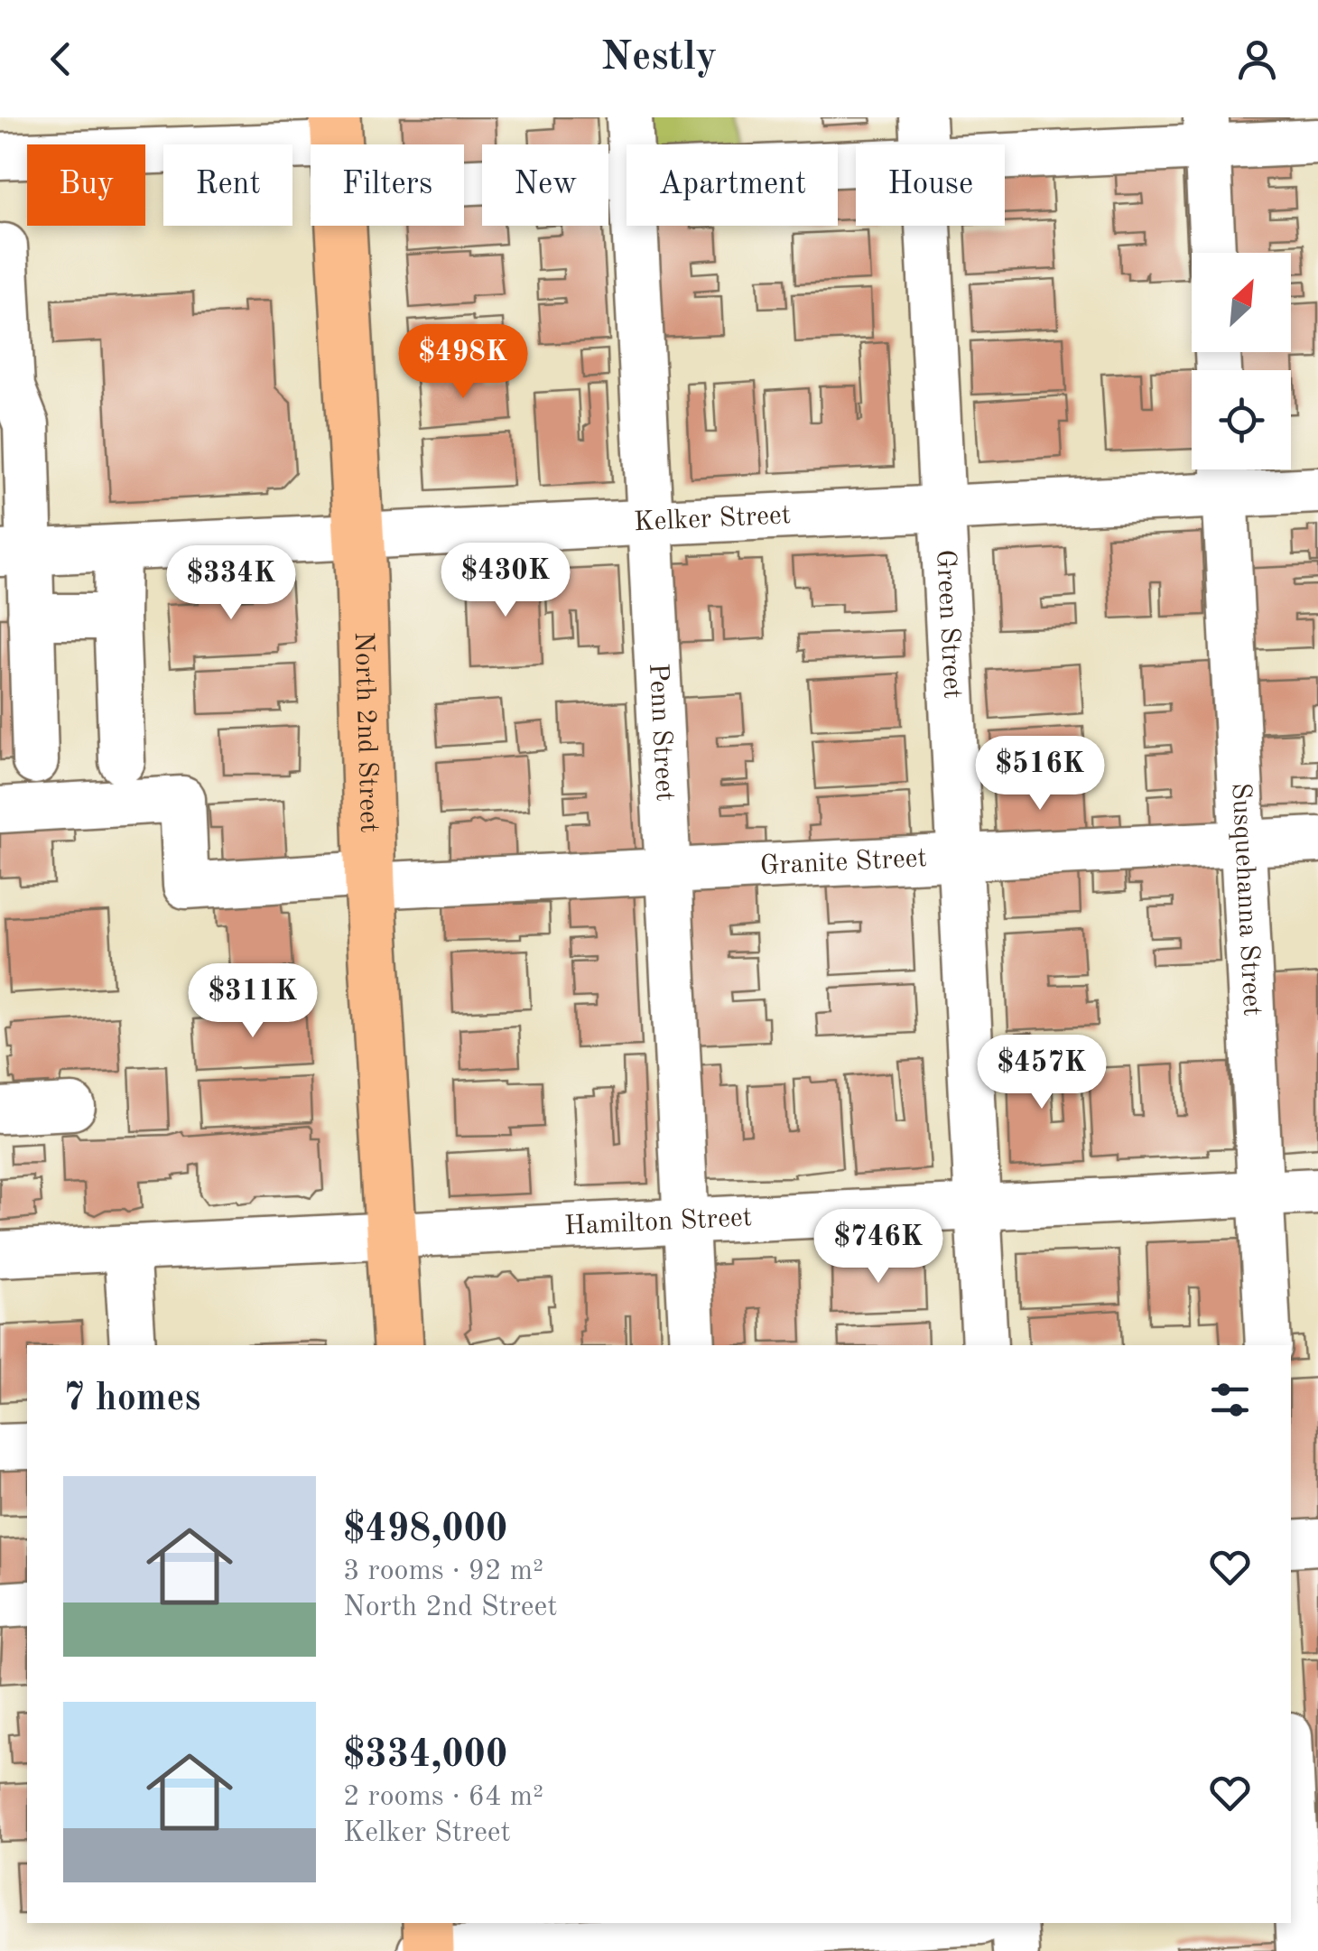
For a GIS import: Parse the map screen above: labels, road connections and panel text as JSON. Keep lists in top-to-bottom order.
{
  "streets": {
    "main road": ["North 2nd Street"],
    "street": [
      "Kelker Street",
      "Green Street",
      "Penn Street",
      "Granite Street",
      "Susquehanna Street",
      "Hamilton Street"
    ]
  },
  "crossings": [
    ["Kelker Street", "Green Street"],
    ["Kelker Street", "North 2nd Street"],
    ["Kelker Street", "Penn Street"],
    ["Kelker Street", "Susquehanna Street"],
    ["Green Street", "Granite Street"],
    ["Green Street", "Hamilton Street"],
    ["North 2nd Street", "Granite Street"],
    ["North 2nd Street", "Hamilton Street"],
    ["Penn Street", "Granite Street"],
    ["Penn Street", "Hamilton Street"],
    ["Granite Street", "Susquehanna Street"],
    ["Susquehanna Street", "Hamilton Street"]
  ],
  "north": "top right",
  "page": {
    "header": "Nestly",
    "chip": [
      "Buy",
      "Rent",
      "Filters",
      "New",
      "Apartment",
      "House"
    ],
    "price": [
      "$498K",
      "$430K",
      "$334K",
      "$516K",
      "$311K",
      "$457K",
      "$746K"
    ],
    "heading": "7 homes",
    "list": [
      {
        "name": "$498,000",
        "note": "3 rooms · 92 m² · North 2nd Street"
      },
      {
        "name": "$334,000",
        "note": "2 rooms · 64 m² · Kelker Street"
      }
    ]
  }
}
